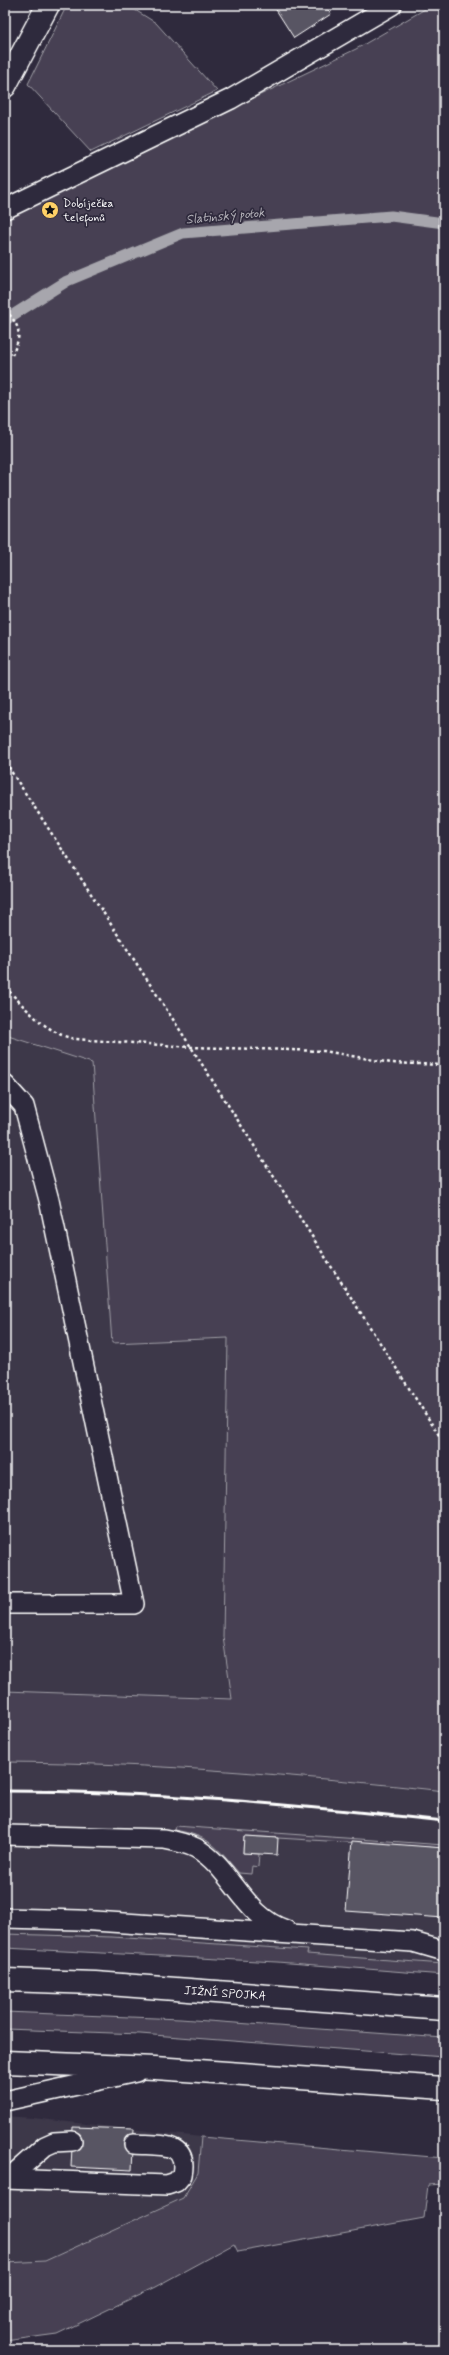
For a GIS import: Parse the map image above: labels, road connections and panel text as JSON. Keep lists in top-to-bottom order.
{
  "streets": {
    "main road": ["JIŽNÍ SPOJKA"]
  },
  "water": ["Slatinský potok"],
  "places": {
    "place": ["Dobíječka telefonů"]
  }
}
